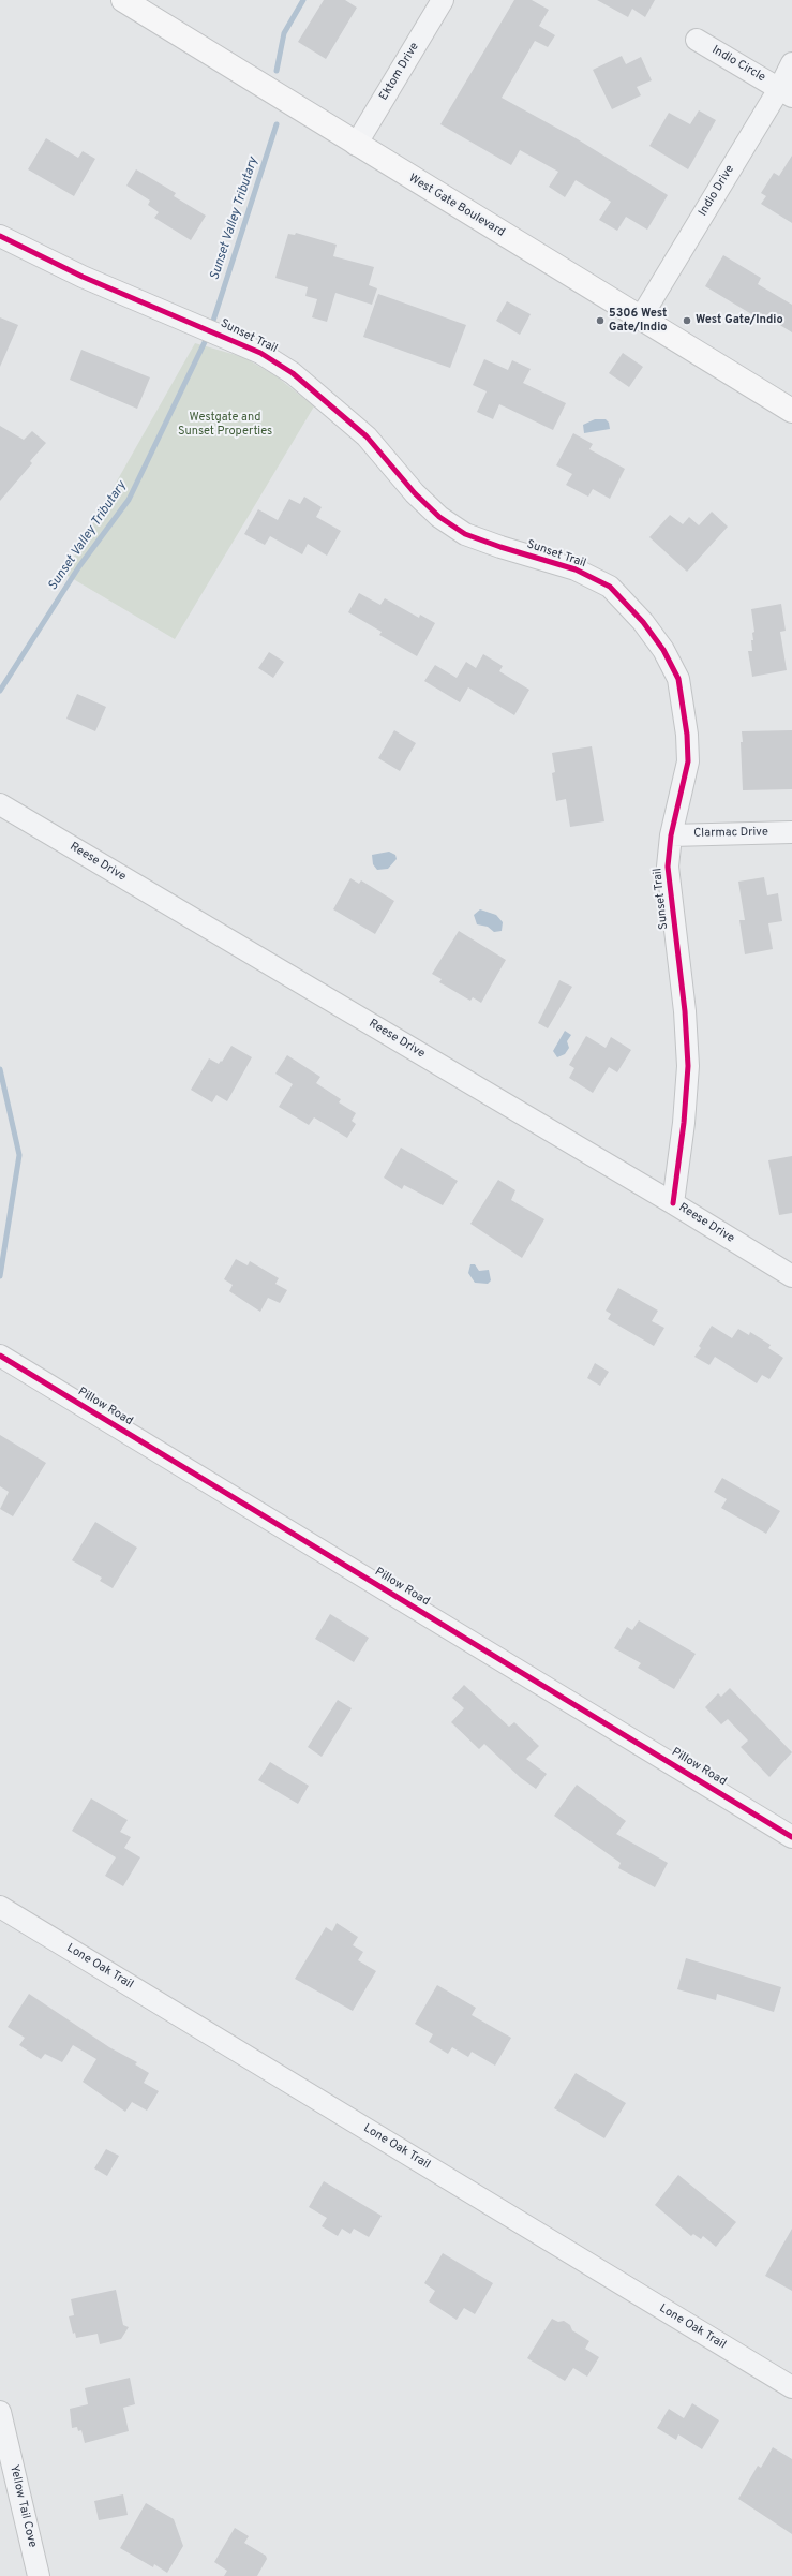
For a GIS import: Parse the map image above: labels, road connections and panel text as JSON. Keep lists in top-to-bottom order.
{
  "streets": {
    "main road": ["West Gate Boulevard"],
    "street": [
      "Indio Circle",
      "Ektom Drive",
      "Indio Drive",
      "Sunset Trail",
      "Clarmac Drive",
      "Reese Drive",
      "Pillow Road",
      "Lone Oak Trail",
      "Yellow Tail Cove"
    ]
  },
  "crossings": [
    ["Indio Circle", "Indio Drive"],
    ["Ektom Drive", "West Gate Boulevard"],
    ["Indio Drive", "West Gate Boulevard"],
    ["Sunset Trail", "Clarmac Drive"],
    ["Sunset Trail", "Reese Drive"]
  ],
  "water": ["Sunset Valley Tributary"],
  "parks": ["Westgate and Sunset Properties"],
  "places": ["5306 West Gate/Indio", "West Gate/Indio"]
}
